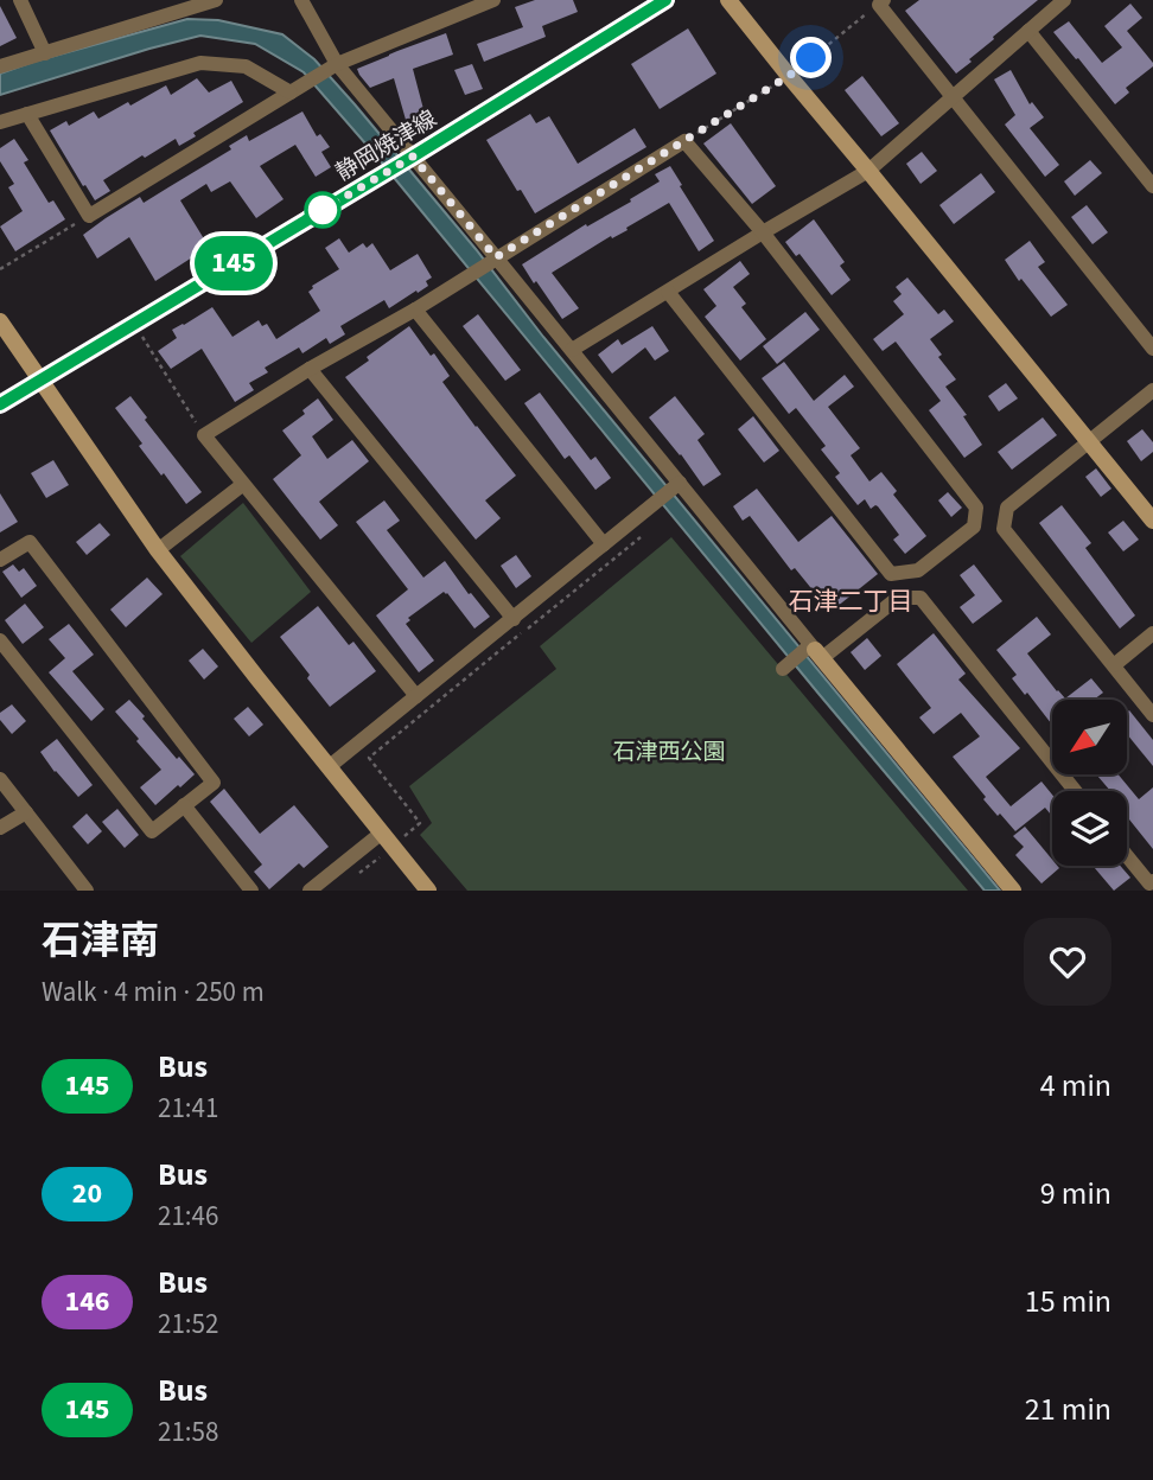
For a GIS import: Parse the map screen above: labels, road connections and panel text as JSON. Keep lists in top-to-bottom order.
{
  "streets": {
    "street": ["静岡焼津線"]
  },
  "districts": ["石津二丁目"],
  "parks": ["石津西公園"],
  "lines": ["bus line 145"],
  "north": "bottom left",
  "page": {
    "on_map": "145",
    "heading": ["石津南", "Walk · 4 min · 250 m"],
    "list": [
      {
        "mark": "145",
        "name": "Bus",
        "note": "21:41",
        "value": "4 min"
      },
      {
        "mark": "20",
        "name": "Bus",
        "note": "21:46",
        "value": "9 min"
      },
      {
        "mark": "146",
        "name": "Bus",
        "note": "21:52",
        "value": "15 min"
      },
      {
        "mark": "145",
        "name": "Bus",
        "note": "21:58",
        "value": "21 min"
      }
    ]
  }
}
